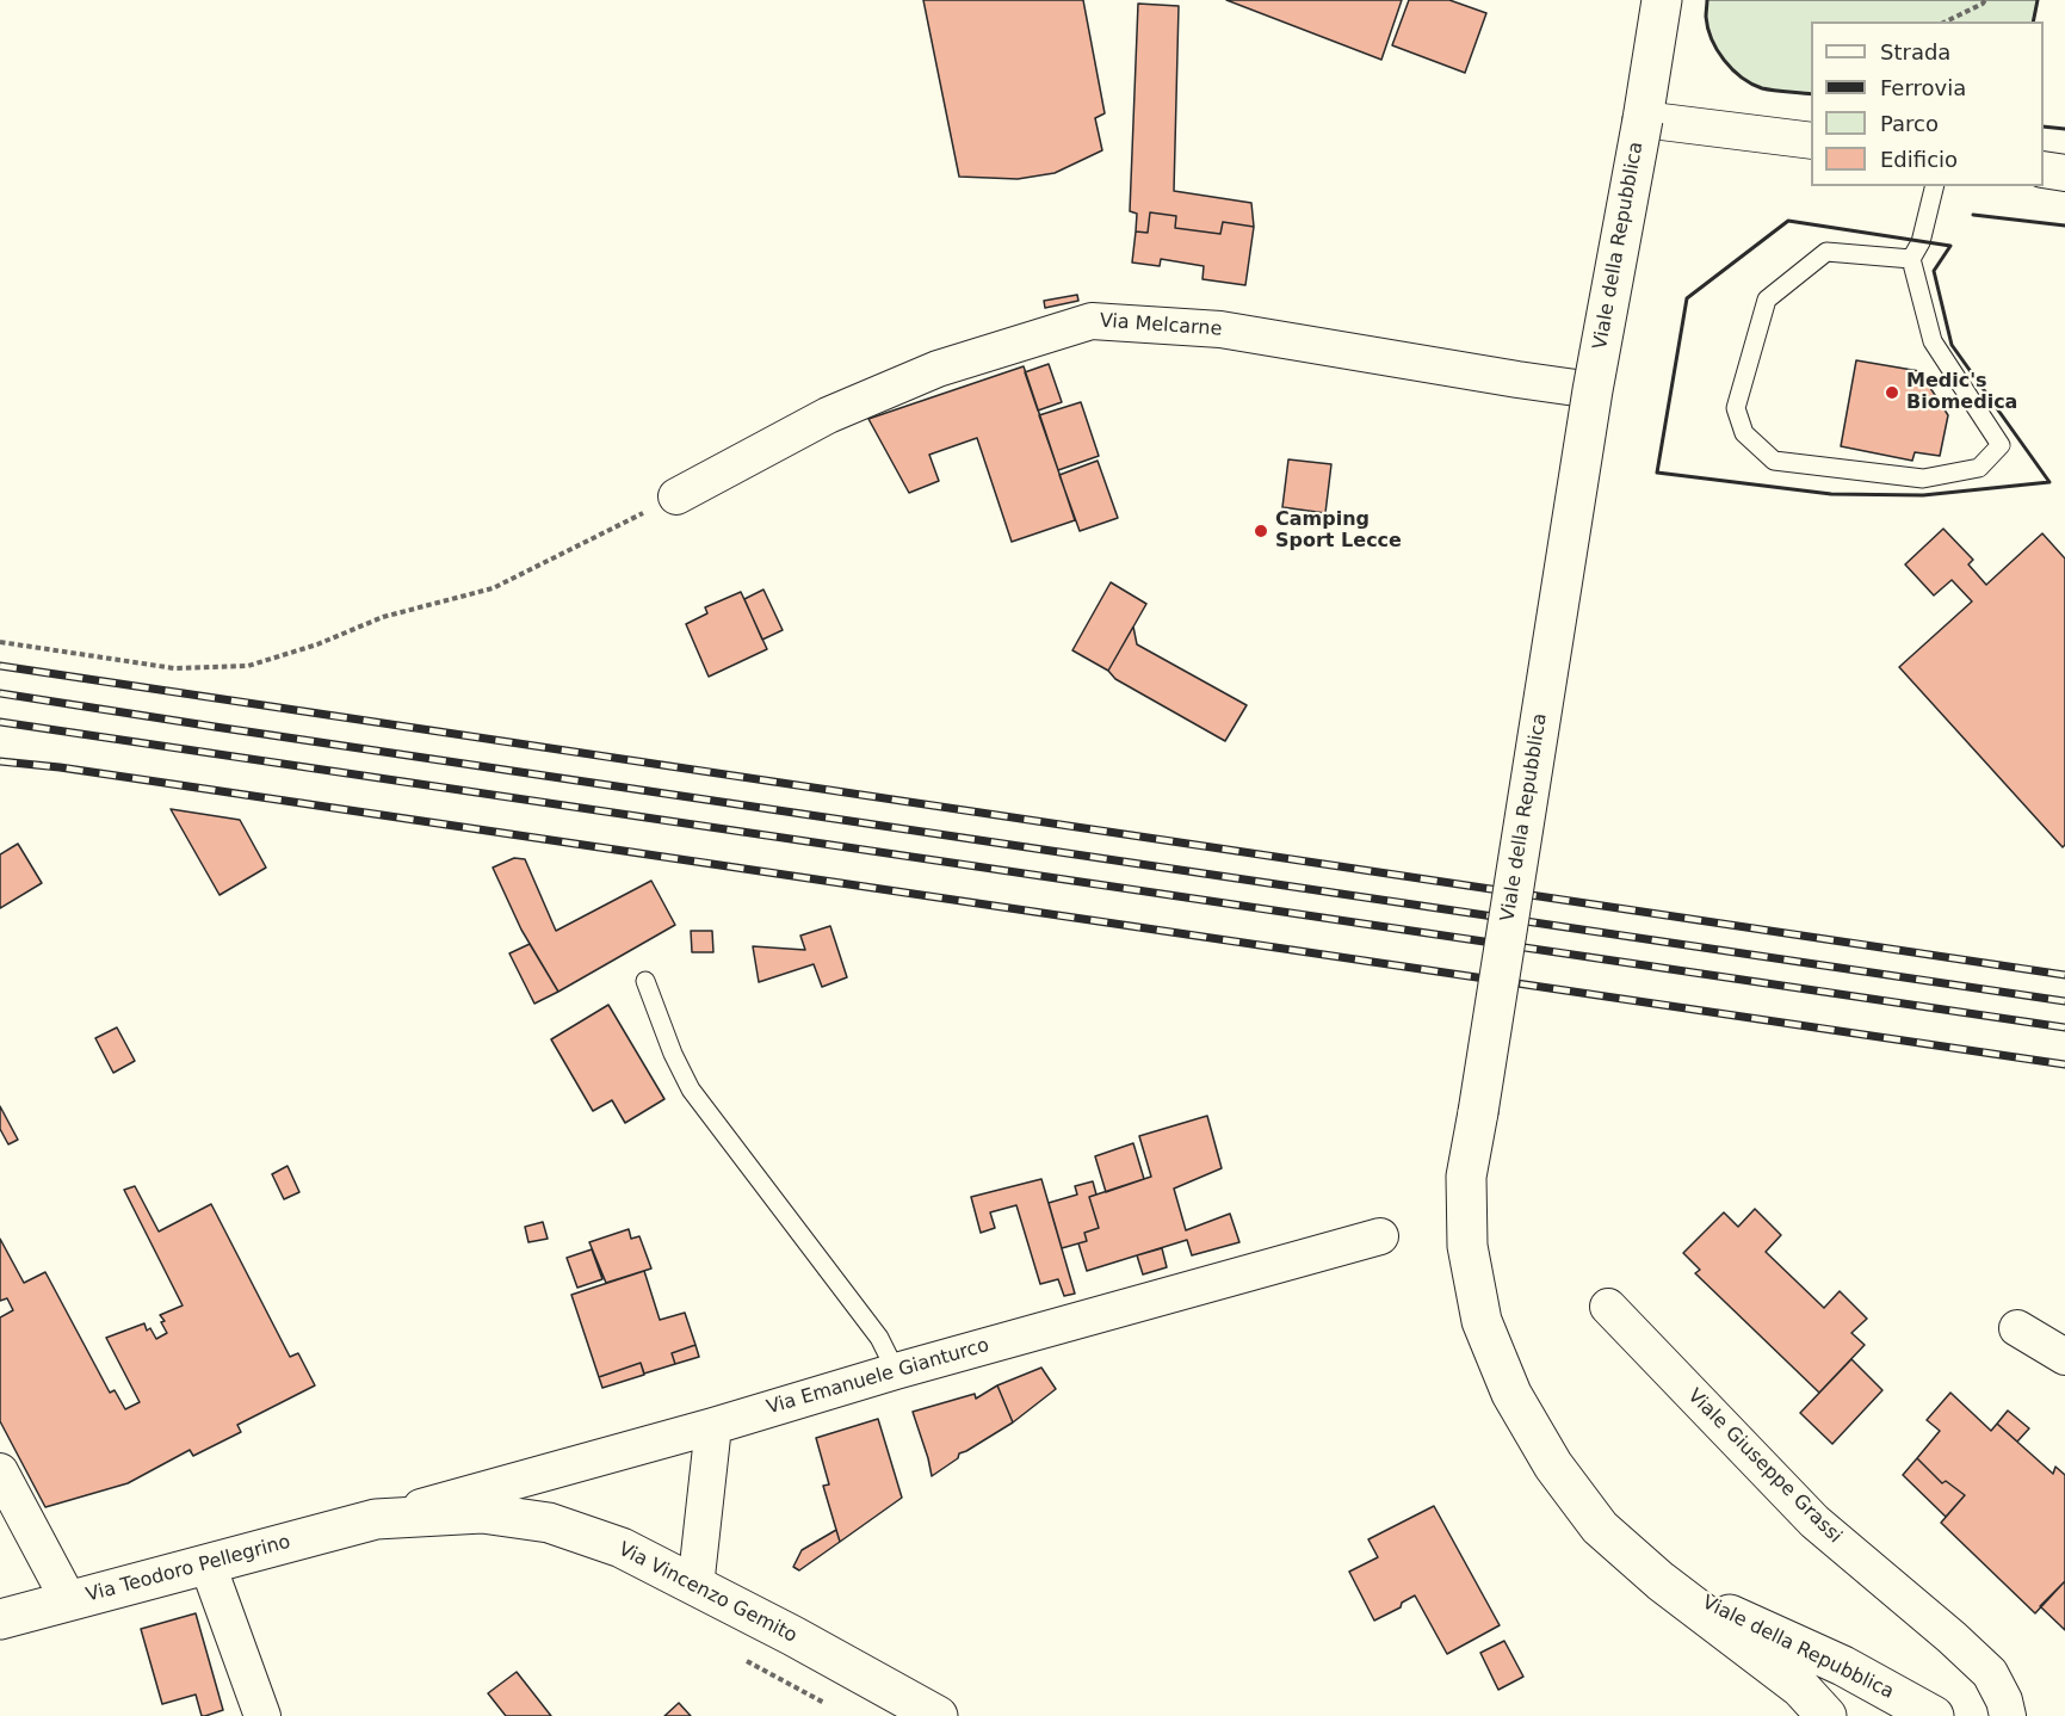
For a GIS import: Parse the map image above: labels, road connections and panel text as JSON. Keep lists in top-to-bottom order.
{
  "streets": {
    "main road": ["Viale della Repubblica", "Via Teodoro Pellegrino", "Via Vincenzo Gemito"],
    "street": ["Via Melcarne", "Via Emanuele Gianturco", "Viale Giuseppe Grassi"]
  },
  "crossings": [
    ["Viale della Repubblica", "Via Melcarne"],
    ["Via Emanuele Gianturco", "Via Teodoro Pellegrino"],
    ["Via Emanuele Gianturco", "Via Vincenzo Gemito"],
    ["Via Teodoro Pellegrino", "Via Vincenzo Gemito"]
  ],
  "places": ["Medic's Biomedica", "Camping Sport Lecce"],
  "legend": [
    "Strada",
    "Ferrovia",
    "Parco",
    "Edificio"
  ]
}
